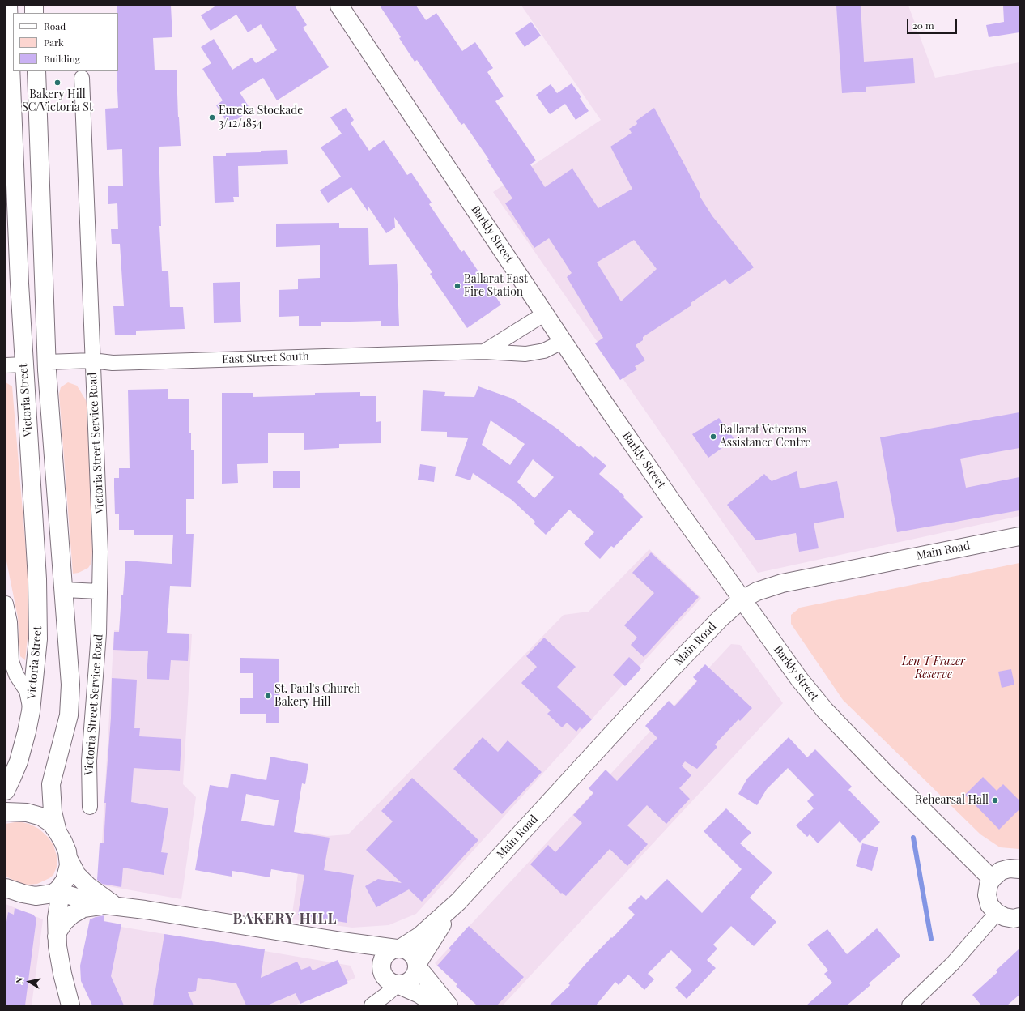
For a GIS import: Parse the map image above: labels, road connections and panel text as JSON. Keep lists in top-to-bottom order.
{
  "streets": {
    "street": [
      "Barkly Street",
      "East Street South",
      "Victoria Street",
      "Victoria Street Service Road",
      "Main Road"
    ]
  },
  "crossings": [
    ["Barkly Street", "East Street South"],
    ["Barkly Street", "Main Road"],
    ["East Street South", "Victoria Street"],
    ["East Street South", "Victoria Street Service Road"]
  ],
  "districts": ["BAKERY HILL"],
  "parks": ["Len T Frazer Reserve"],
  "places": [
    "Bakery Hill SC/Victoria St",
    "Eureka Stockade 3/12/1854",
    "Ballarat East Fire Station",
    "Ballarat Veterans Assistance Centre",
    "St. Paul's Church Bakery Hill",
    "Rehearsal Hall"
  ],
  "legend": ["Road", "Park", "Building"],
  "scale_bar": "20 m",
  "north": "left"
}
